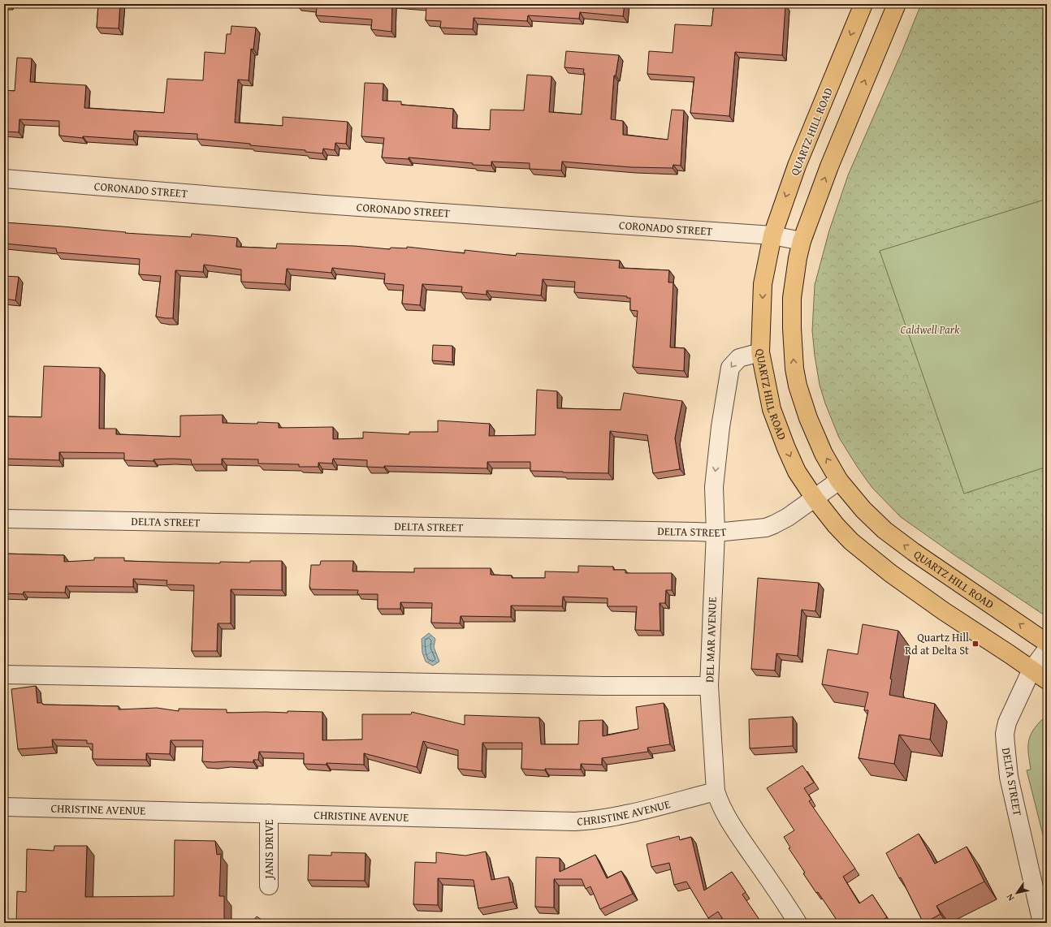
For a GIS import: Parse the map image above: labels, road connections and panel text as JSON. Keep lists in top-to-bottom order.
{
  "streets": {
    "main road": ["QUARTZ HILL ROAD"],
    "street": [
      "CORONADO STREET",
      "DELTA STREET",
      "DEL MAR AVENUE",
      "CHRISTINE AVENUE",
      "JANIS DRIVE"
    ]
  },
  "crossings": [
    ["QUARTZ HILL ROAD", "CORONADO STREET"],
    ["QUARTZ HILL ROAD", "DELTA STREET"],
    ["QUARTZ HILL ROAD", "DEL MAR AVENUE"],
    ["DELTA STREET", "DEL MAR AVENUE"],
    ["DEL MAR AVENUE", "CHRISTINE AVENUE"],
    ["CHRISTINE AVENUE", "JANIS DRIVE"]
  ],
  "parks": ["Caldwell Park"],
  "places": {
    "transit": ["Quartz Hill Rd at Delta St"]
  },
  "north": "bottom left"
}
